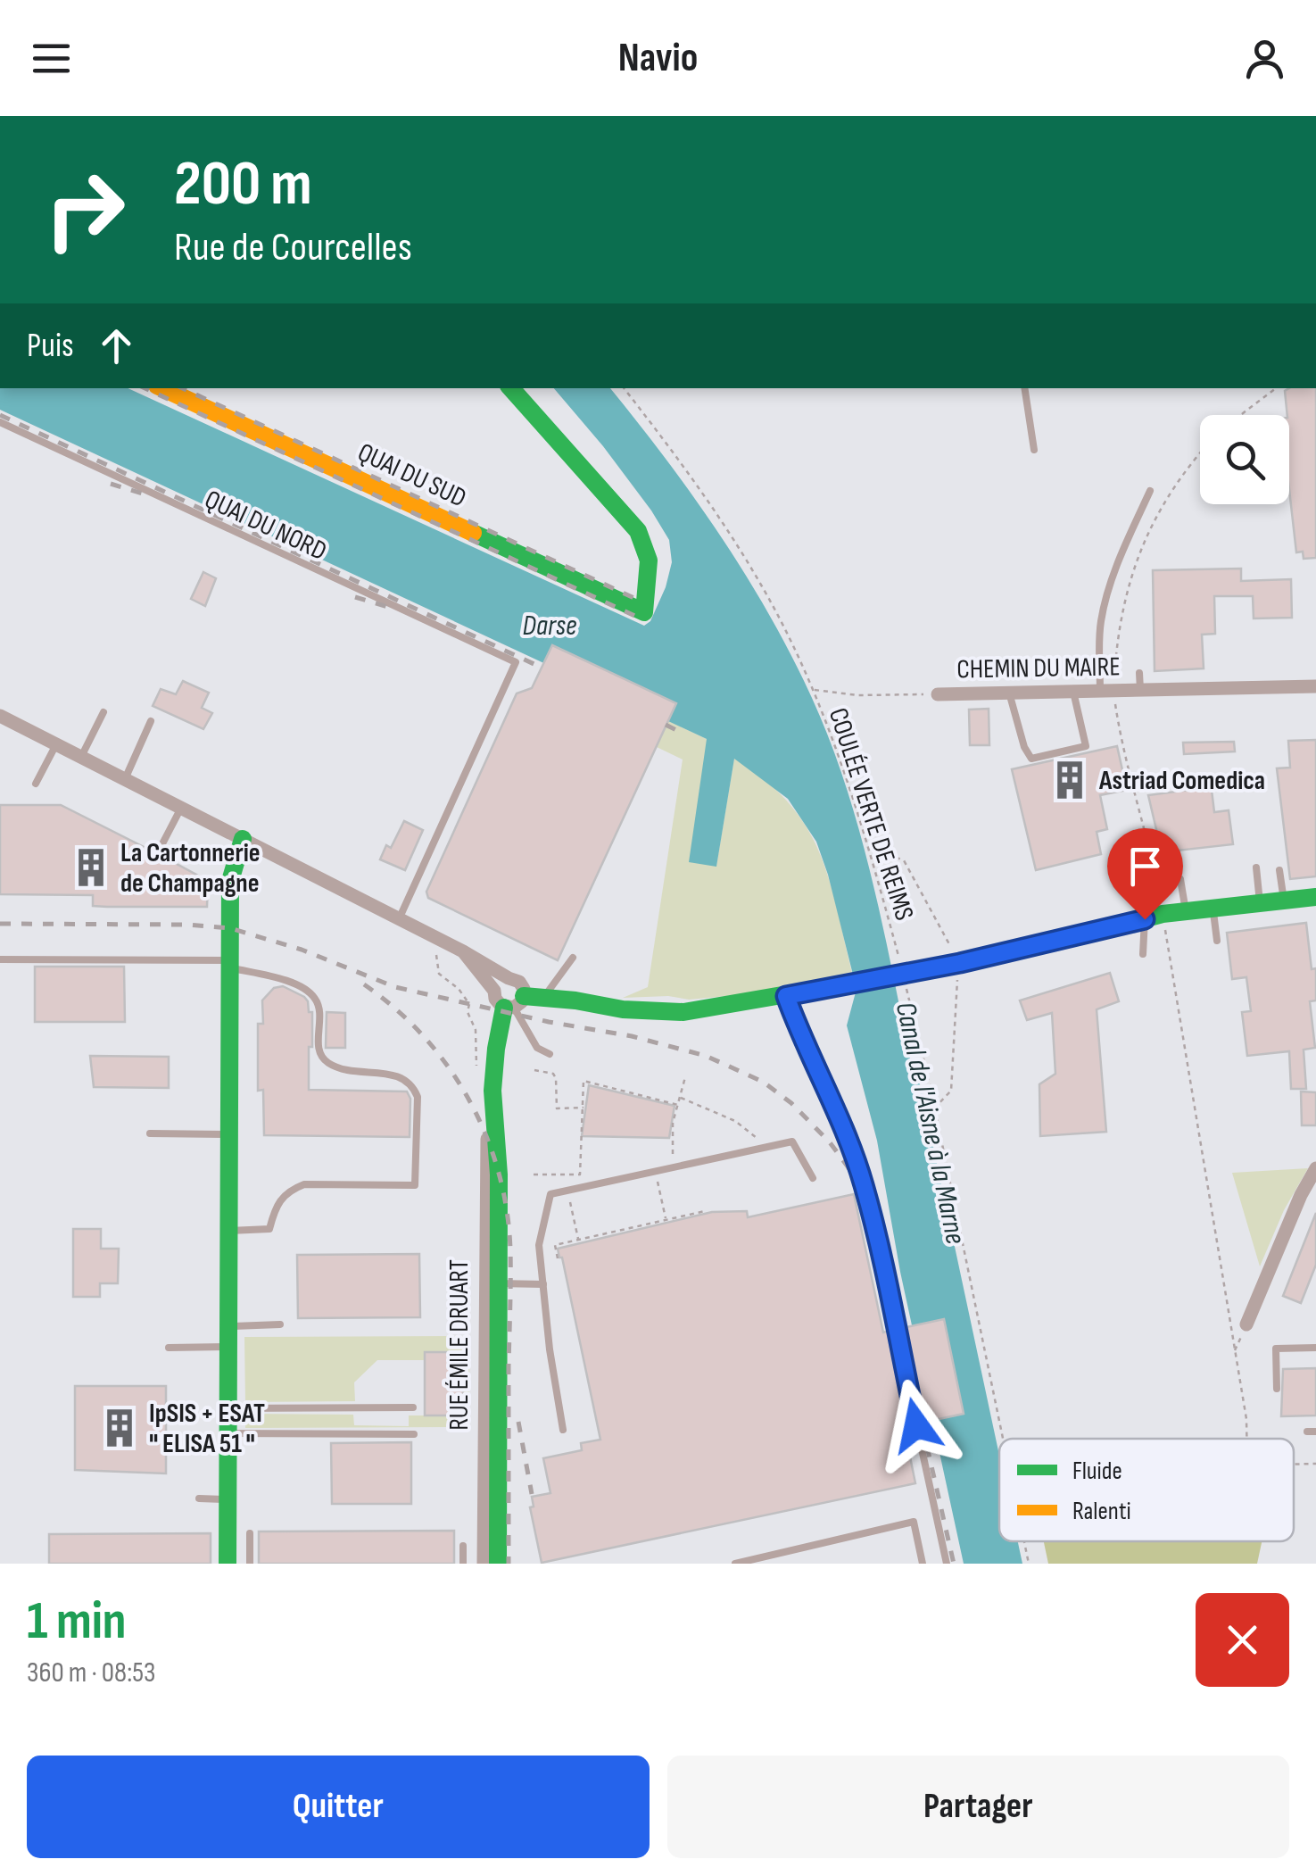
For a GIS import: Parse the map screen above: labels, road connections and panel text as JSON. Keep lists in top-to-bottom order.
{
  "streets": {
    "street": ["QUAI DU SUD", "CHEMIN DU MAIRE", "RUE ÉMILE DRUART"],
    "lane": ["QUAI DU NORD"],
    "path": ["COULÉE VERTE DE REIMS"]
  },
  "water": ["Darse", "Canal de l'Aisne à la Marne"],
  "places": {
    "building": ["Astriad Comedica", "La Cartonnerie de Champagne", "IpSIS + ESAT \" ELISA 51 \""]
  },
  "legend": ["Fluide", "Ralenti"],
  "page": {
    "header": "Navio",
    "turn": ["200 m", "Rue de Courcelles"],
    "then": "Puis",
    "heading": ["1 min", "360 m · 08:53"],
    "buttons": ["Quitter", "Partager"]
  }
}
